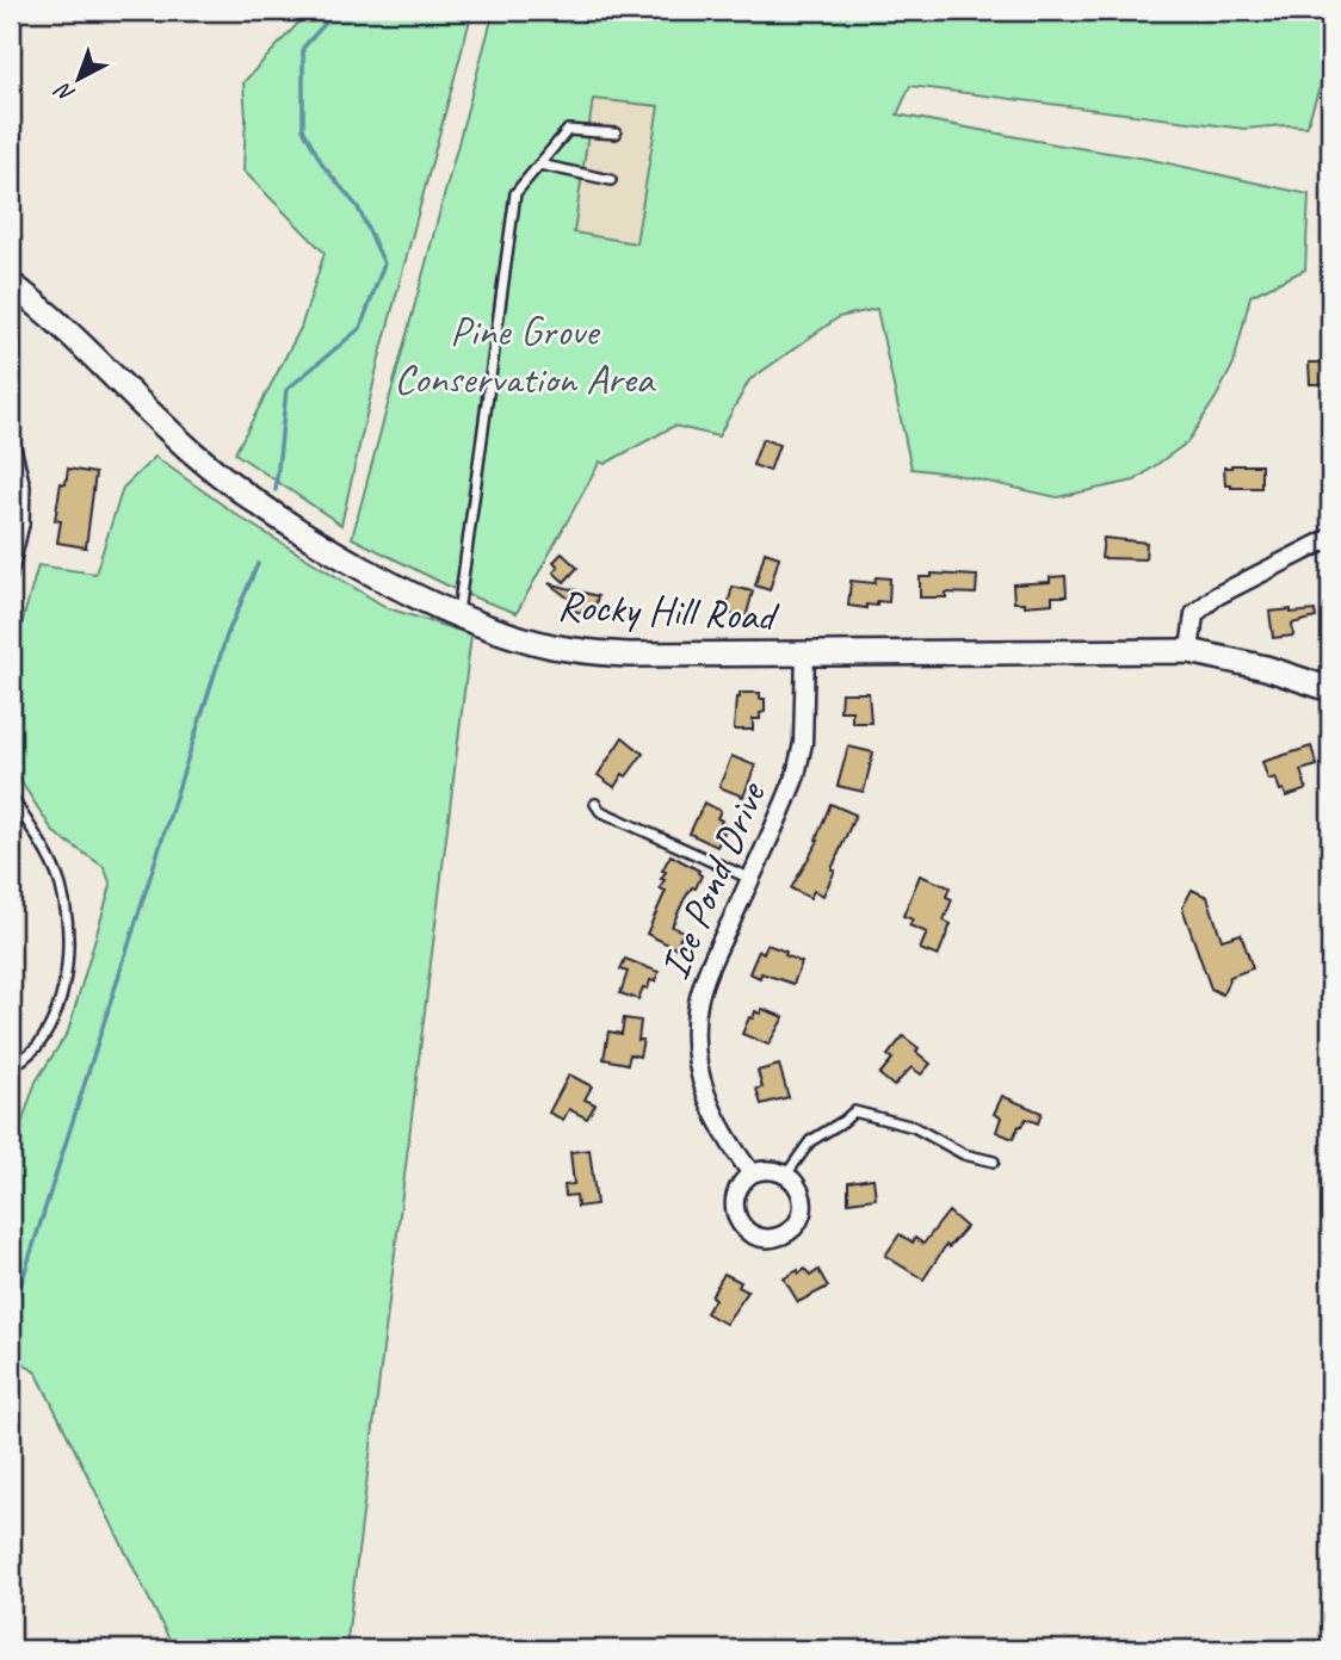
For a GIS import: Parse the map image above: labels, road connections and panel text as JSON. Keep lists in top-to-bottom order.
{
  "streets": {
    "main road": ["Rocky Hill Road"],
    "street": ["Ice Pond Drive"]
  },
  "crossings": [
    ["Rocky Hill Road", "Ice Pond Drive"]
  ],
  "parks": ["Pine Grove Conservation Area"],
  "north": "bottom left"
}
